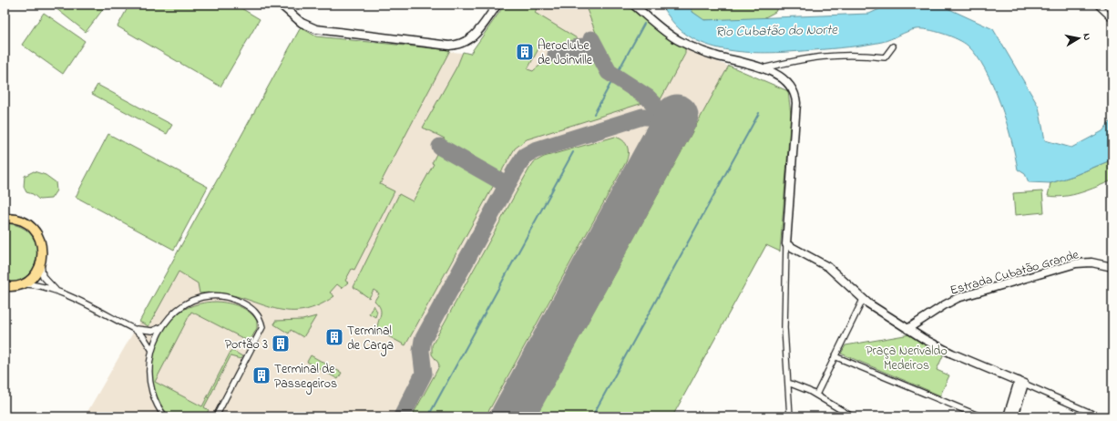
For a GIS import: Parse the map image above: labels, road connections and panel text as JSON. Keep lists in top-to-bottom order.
{
  "streets": {
    "street": ["Estrada Cubatão Grande"]
  },
  "water": ["Rio Cubatão do Norte"],
  "parks": ["Praça Nerivaldo Medeiros"],
  "places": {
    "building": [
      "Aeroclube de Joinville",
      "Terminal de Carga",
      "Portão 3",
      "Terminal de Passegeiros"
    ]
  },
  "north": "right"
}
